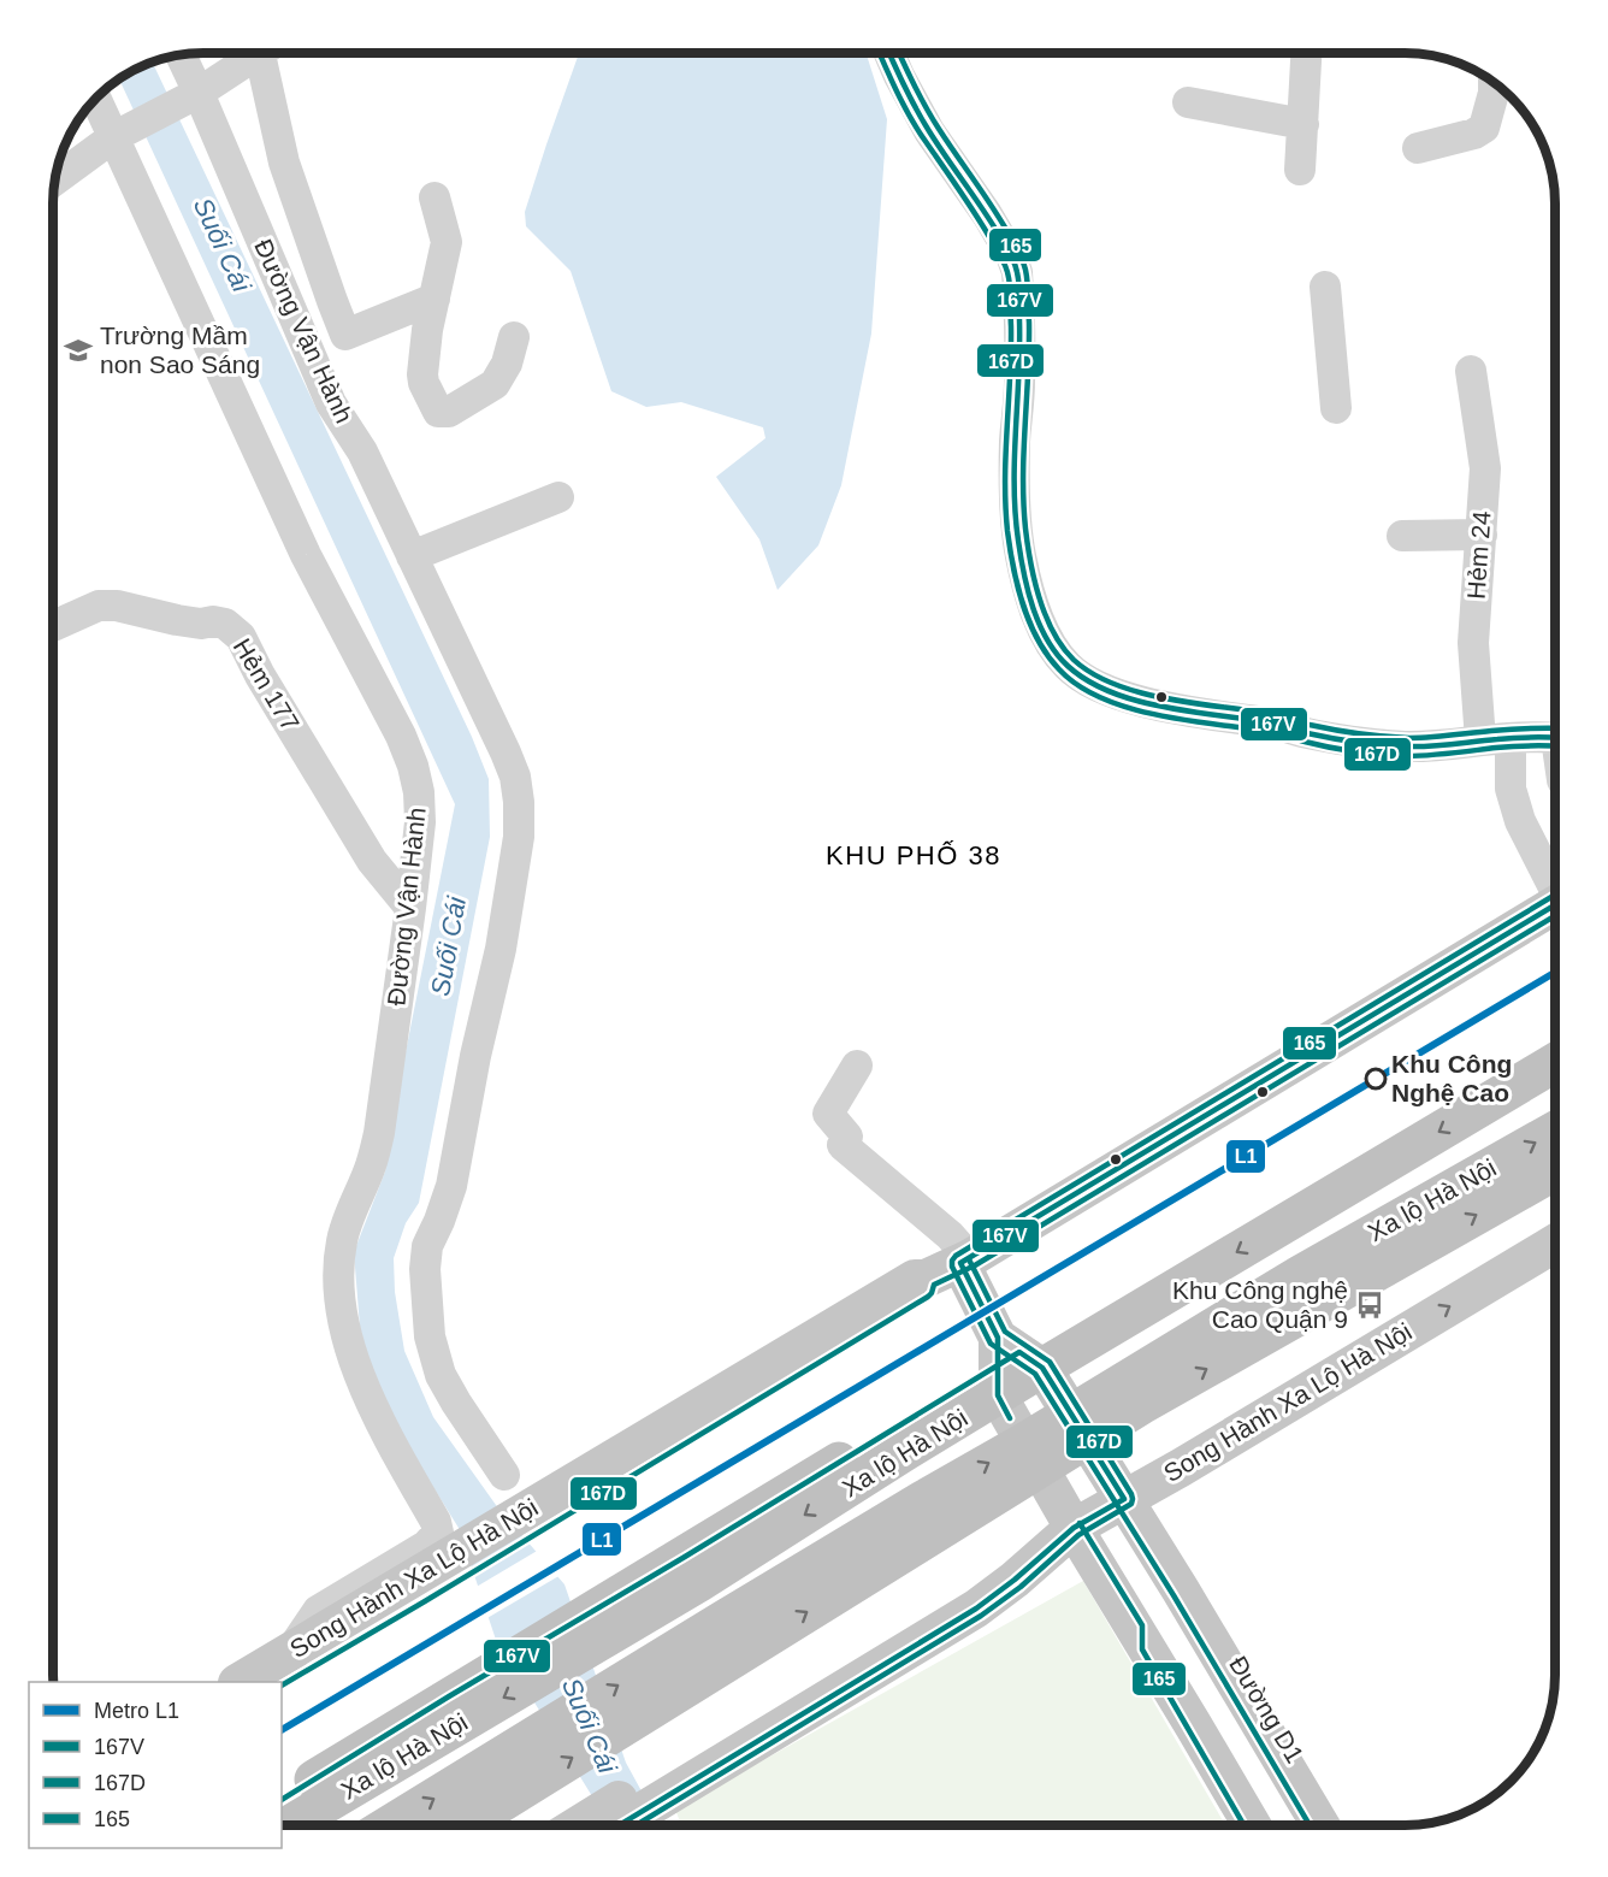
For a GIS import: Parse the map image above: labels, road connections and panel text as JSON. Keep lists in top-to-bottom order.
{
  "streets": {
    "highway": ["Xa lộ Hà Nội"],
    "main road": ["Song Hành Xa Lộ Hà Nội", "Đường D1"],
    "street": ["Đường Vận Hành", "Hẻm 24", "Hẻm 177"]
  },
  "crossings": [
    ["Đường Vận Hành", "Hẻm 177"],
    ["Đường Vận Hành", "Song Hành Xa Lộ Hà Nội"],
    ["Xa lộ Hà Nội", "Đường D1"],
    ["Song Hành Xa Lộ Hà Nội", "Đường D1"]
  ],
  "districts": ["KHU PHỐ 38"],
  "water": ["Suối Cái"],
  "places": {
    "school or university": ["Trường Mầm non Sao Sáng"],
    "other": ["Khu Công Nghệ Cao"],
    "bus stop": ["Khu Công nghệ Cao Quận 9"]
  },
  "lines": [
    "transit line 167V",
    "transit line 167D",
    "transit line 165",
    "metro line L1"
  ],
  "legend": [
    "Metro L1",
    "167V",
    "167D",
    "165"
  ]
}
